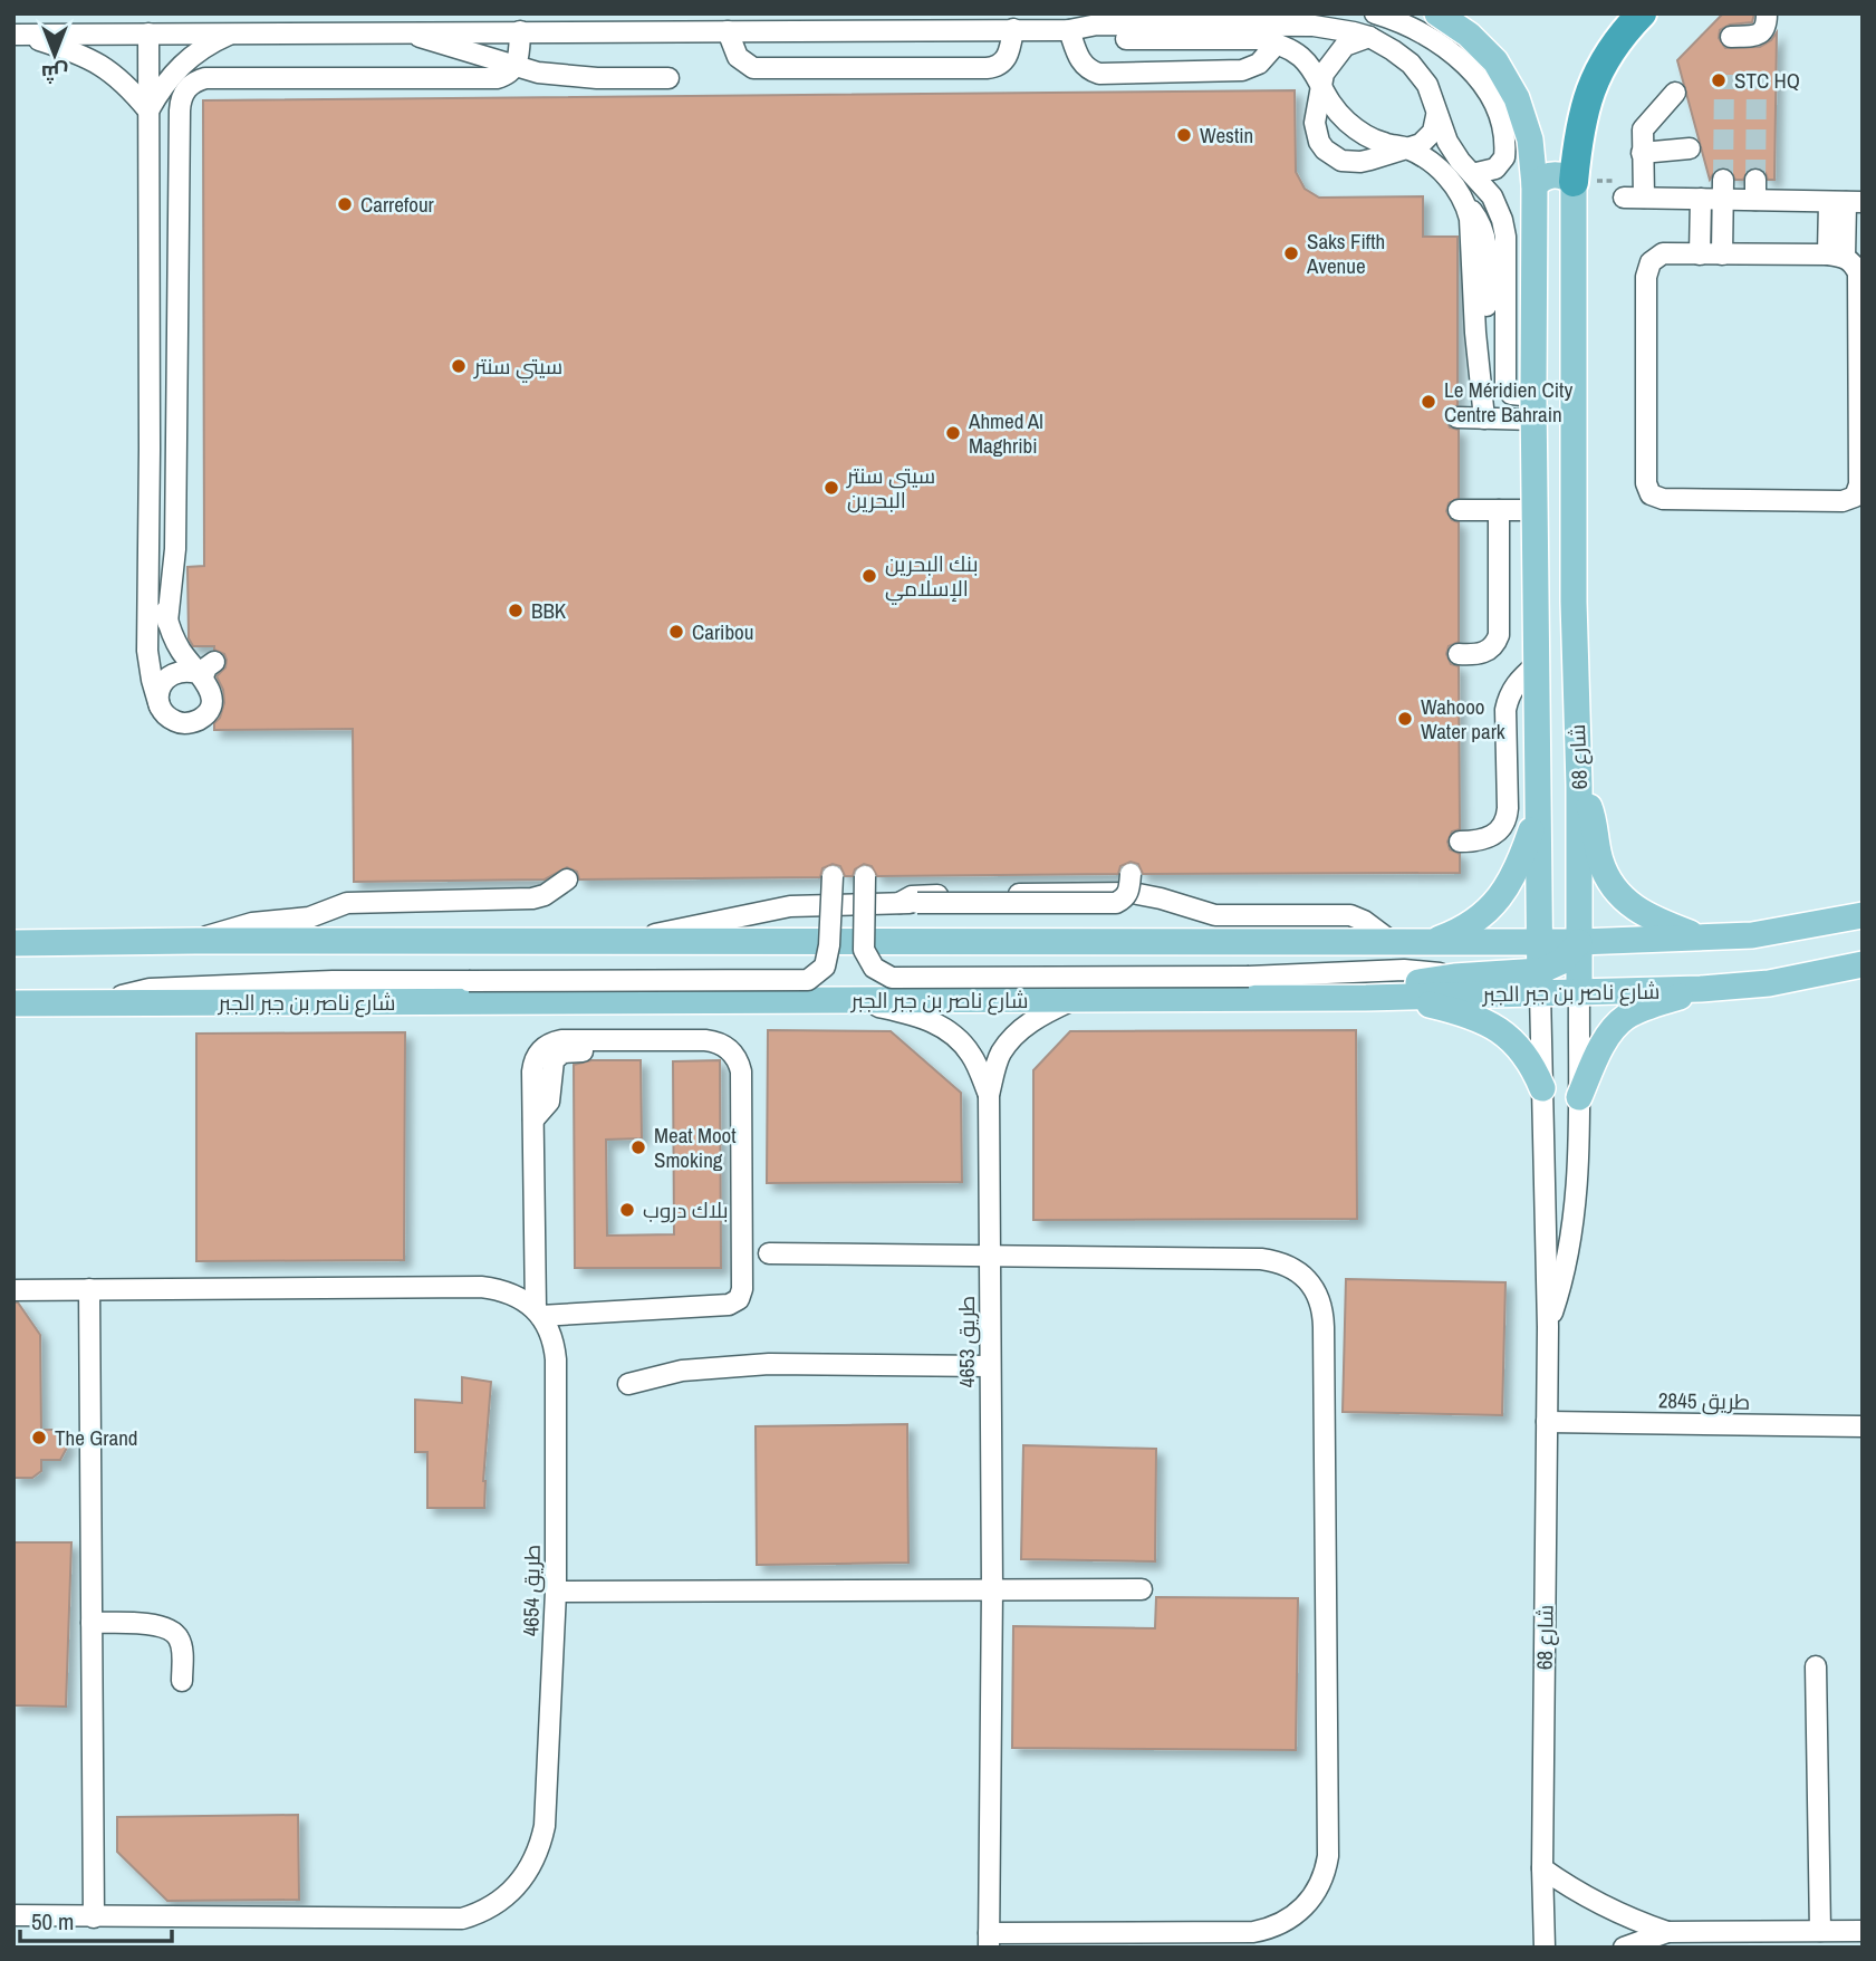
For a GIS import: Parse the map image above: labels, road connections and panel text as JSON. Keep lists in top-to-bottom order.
{
  "streets": {
    "main road": ["شارع 68", "شارع ناصر بن جبر الجبر"],
    "street": ["طريق 4653", "طريق 2845", "طريق 4654"]
  },
  "crossings": [
    ["شارع 68", "شارع ناصر بن جبر الجبر"],
    ["شارع 68", "طريق 2845"],
    ["شارع ناصر بن جبر الجبر", "طريق 4653"]
  ],
  "places": [
    "STC HQ",
    "Westin",
    "Carrefour",
    "Saks Fifth Avenue",
    "سيتي سنتر",
    "Le Méridien City Centre Bahrain",
    "Ahmed Al Maghribi",
    "سيتي سنتر البحرين",
    "بنك البحرين الإسلامي",
    "BBK",
    "Caribou",
    "Wahooo Water park",
    "Meat Moot Smoking",
    "بلاك دروب",
    "The Grand"
  ],
  "scale_bar": "50 m",
  "north": "bottom"
}
